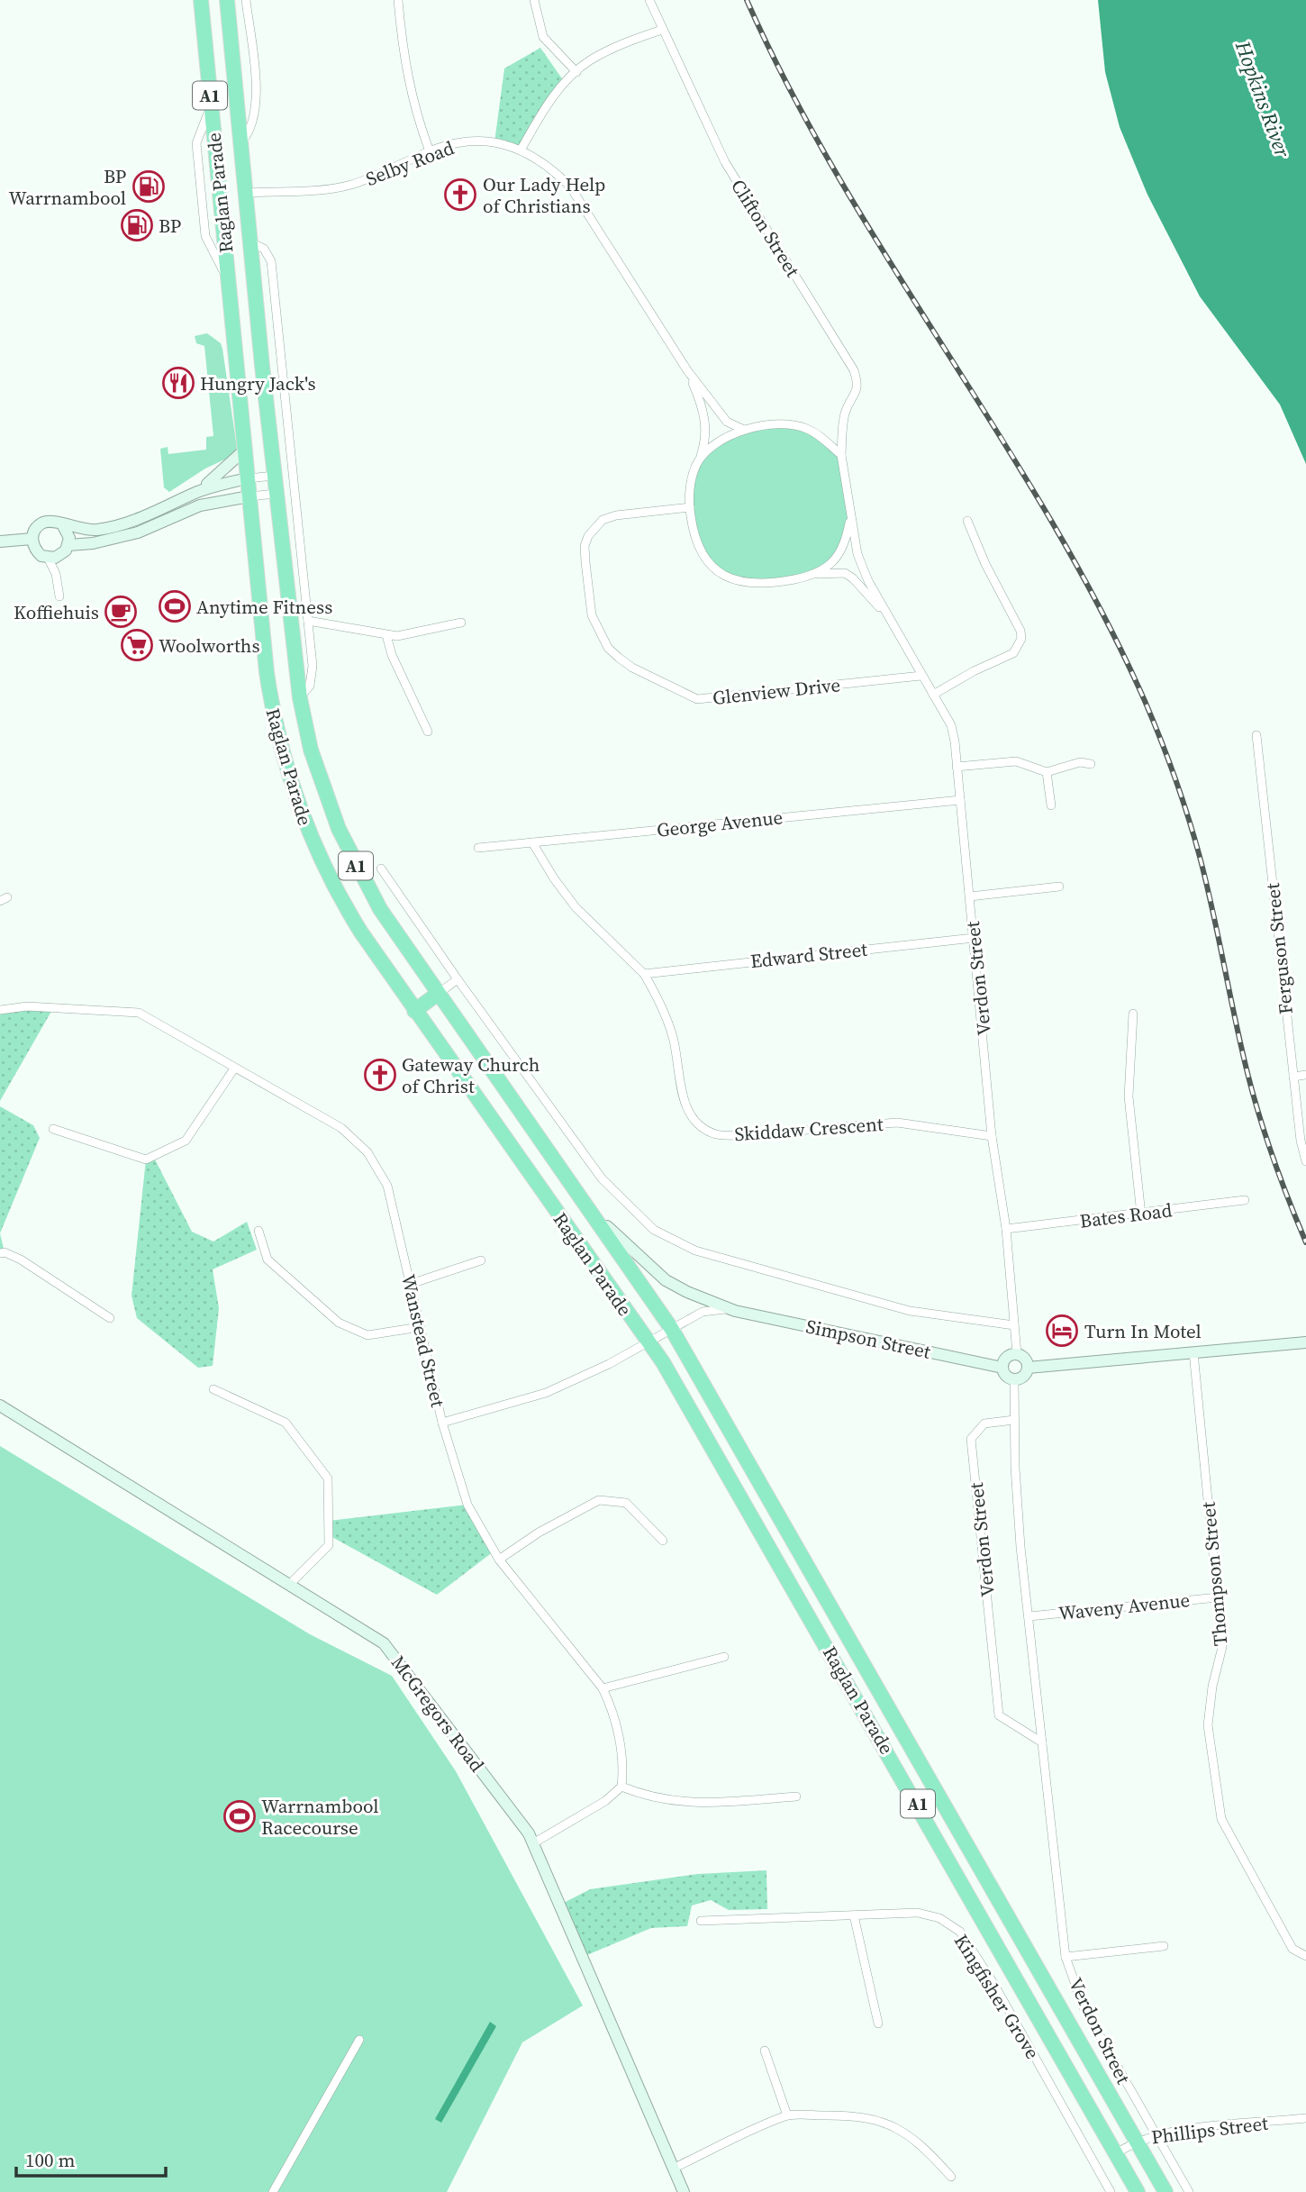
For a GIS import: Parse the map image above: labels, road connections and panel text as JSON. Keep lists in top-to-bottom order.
{
  "streets": {
    "highway": ["A1", "Raglan Parade"],
    "street": [
      "Selby Road",
      "Clifton Street",
      "Glenview Drive",
      "George Avenue",
      "Ferguson Street",
      "Edward Street",
      "Verdon Street",
      "Skiddaw Crescent",
      "Bates Road",
      "Simpson Street",
      "Wanstead Street",
      "Thompson Street",
      "Waveny Avenue",
      "McGregors Road",
      "Kingfisher Grove",
      "Phillips Street"
    ]
  },
  "crossings": [
    ["Selby Road", "Raglan Parade"],
    ["Selby Road", "Clifton Street"],
    ["Selby Road", "Glenview Drive"],
    ["Selby Road", "Verdon Street"],
    ["Raglan Parade", "Simpson Street"],
    ["Raglan Parade", "Phillips Street"],
    ["Clifton Street", "Glenview Drive"],
    ["Clifton Street", "Verdon Street"],
    ["Glenview Drive", "Verdon Street"],
    ["George Avenue", "Verdon Street"],
    ["George Avenue", "Skiddaw Crescent"],
    ["Edward Street", "Verdon Street"],
    ["Edward Street", "Skiddaw Crescent"],
    ["Verdon Street", "Skiddaw Crescent"],
    ["Verdon Street", "Bates Road"],
    ["Verdon Street", "Simpson Street"],
    ["Verdon Street", "Waveny Avenue"],
    ["Verdon Street", "Phillips Street"],
    ["Simpson Street", "Wanstead Street"],
    ["Thompson Street", "Waveny Avenue"]
  ],
  "water": ["Hopkins River"],
  "places": {
    "fuel station": ["BP Warrnambool", "BP"],
    "church": ["Our Lady Help of Christians", "Gateway Church of Christ"],
    "restaurant": ["Hungry Jack's"],
    "sports": ["Anytime Fitness", "Warrnambool Racecourse"],
    "cafe": ["Koffiehuis"],
    "supermarket": ["Woolworths"],
    "hotel": ["Turn In Motel"]
  },
  "scale_bar": "100 m"
}
